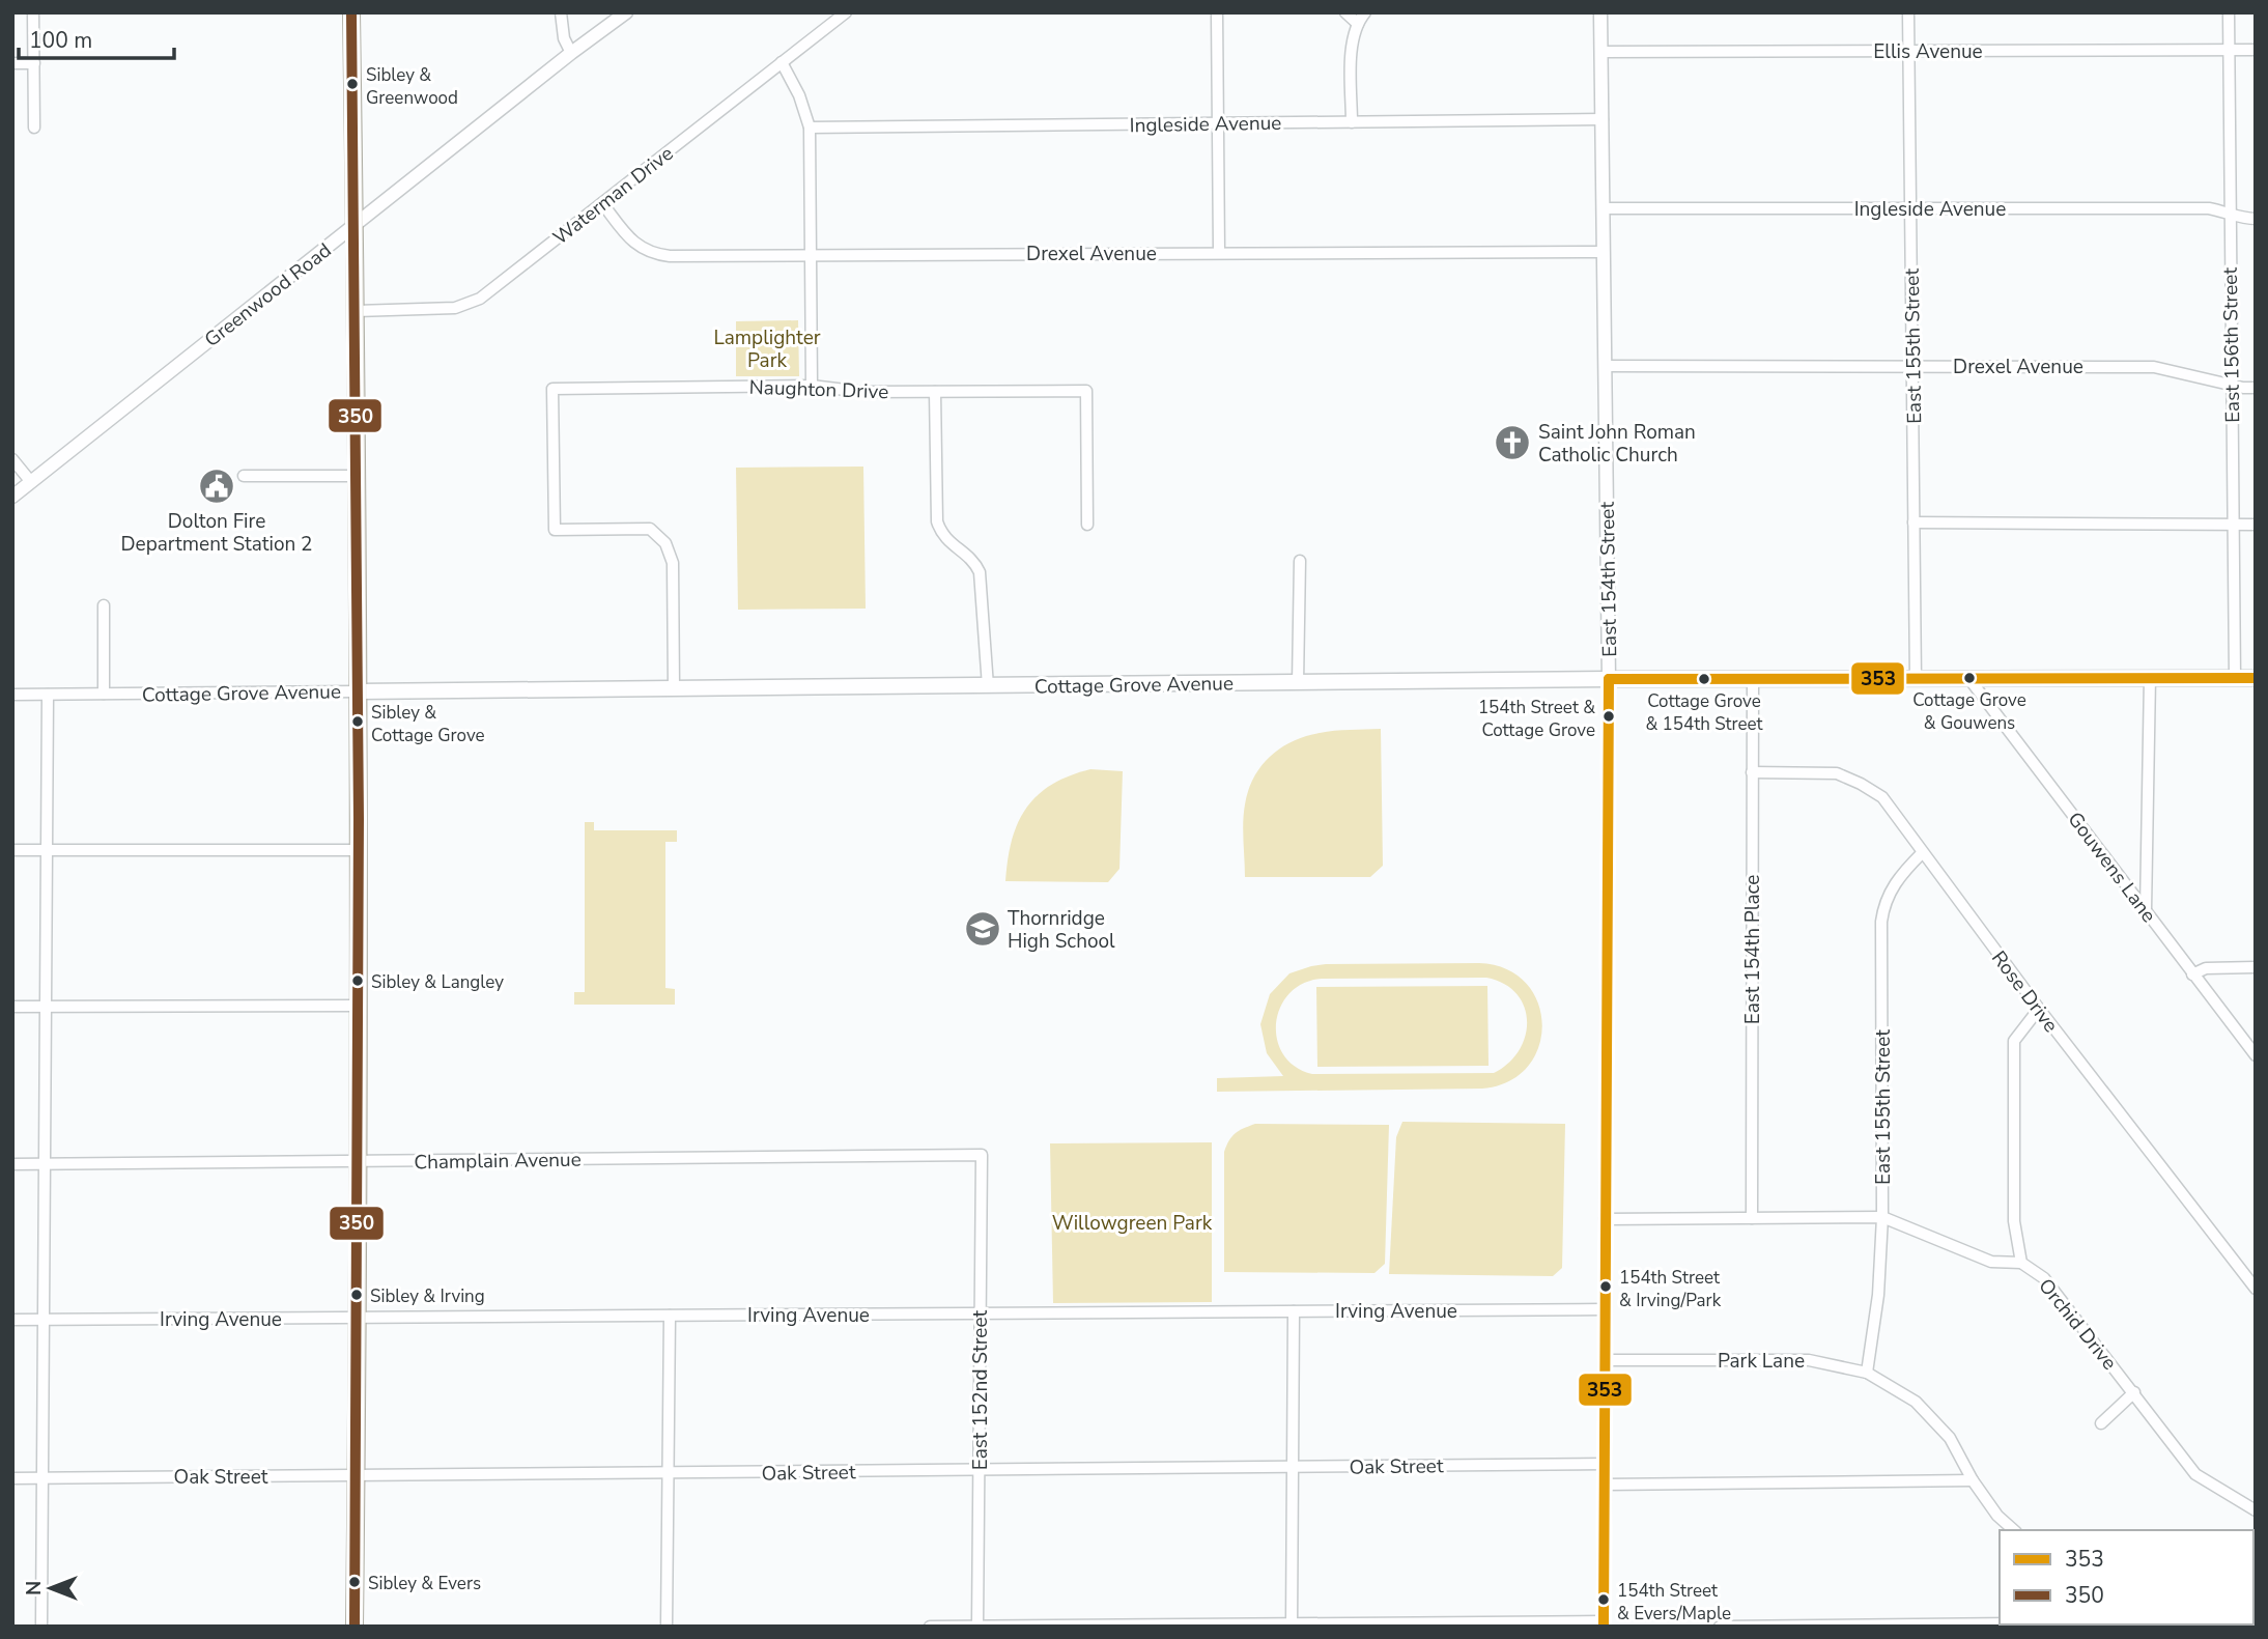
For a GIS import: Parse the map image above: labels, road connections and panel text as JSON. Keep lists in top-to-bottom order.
{
  "streets": {
    "main road": ["Cottage Grove Avenue"],
    "street": [
      "Ellis Avenue",
      "Ingleside Avenue",
      "Waterman Drive",
      "Drexel Avenue",
      "Greenwood Road",
      "East 156th Street",
      "East 155th Street",
      "Naughton Drive",
      "East 154th Street",
      "Gouwens Lane",
      "East 154th Place",
      "Rose Drive",
      "Champlain Avenue",
      "Irving Avenue",
      "Orchid Drive",
      "Park Lane",
      "East 152nd Street",
      "Oak Street"
    ]
  },
  "crossings": [
    ["Ellis Avenue", "East 156th Street"],
    ["Ellis Avenue", "East 155th Street"],
    ["Ellis Avenue", "East 154th Street"],
    ["Ingleside Avenue", "East 156th Street"],
    ["Ingleside Avenue", "East 155th Street"],
    ["Ingleside Avenue", "East 154th Street"],
    ["Waterman Drive", "Drexel Avenue"],
    ["Drexel Avenue", "East 156th Street"],
    ["Drexel Avenue", "East 155th Street"],
    ["Drexel Avenue", "East 154th Street"],
    ["East 156th Street", "Cottage Grove Avenue"],
    ["East 155th Street", "Cottage Grove Avenue"],
    ["East 155th Street", "Rose Drive"],
    ["East 155th Street", "Park Lane"],
    ["Naughton Drive", "Cottage Grove Avenue"],
    ["East 154th Street", "Cottage Grove Avenue"],
    ["East 154th Street", "Irving Avenue"],
    ["East 154th Street", "Park Lane"],
    ["East 154th Street", "Oak Street"],
    ["Cottage Grove Avenue", "Gouwens Lane"],
    ["Cottage Grove Avenue", "East 154th Place"],
    ["East 154th Place", "Rose Drive"],
    ["Rose Drive", "Orchid Drive"],
    ["Champlain Avenue", "East 152nd Street"],
    ["Irving Avenue", "East 152nd Street"],
    ["East 152nd Street", "Oak Street"]
  ],
  "parks": ["Lamplighter Park", "Willowgreen Park"],
  "places": {
    "other": [
      "Sibley & Greenwood",
      "Cottage Grove & Gouwens",
      "Cottage Grove & 154th Street",
      "154th Street & Cottage Grove",
      "Sibley & Cottage Grove",
      "Sibley & Langley",
      "154th Street & Irving/Park",
      "Sibley & Irving",
      "Sibley & Evers",
      "154th Street & Evers/Maple"
    ],
    "church": ["Saint John Roman Catholic Church"],
    "public building": ["Dolton Fire Department Station 2"],
    "school or university": ["Thornridge High School"]
  },
  "lines": ["transit line 350", "transit line 353"],
  "legend": ["353", "350"],
  "scale_bar": "100 m",
  "north": "left"
}
